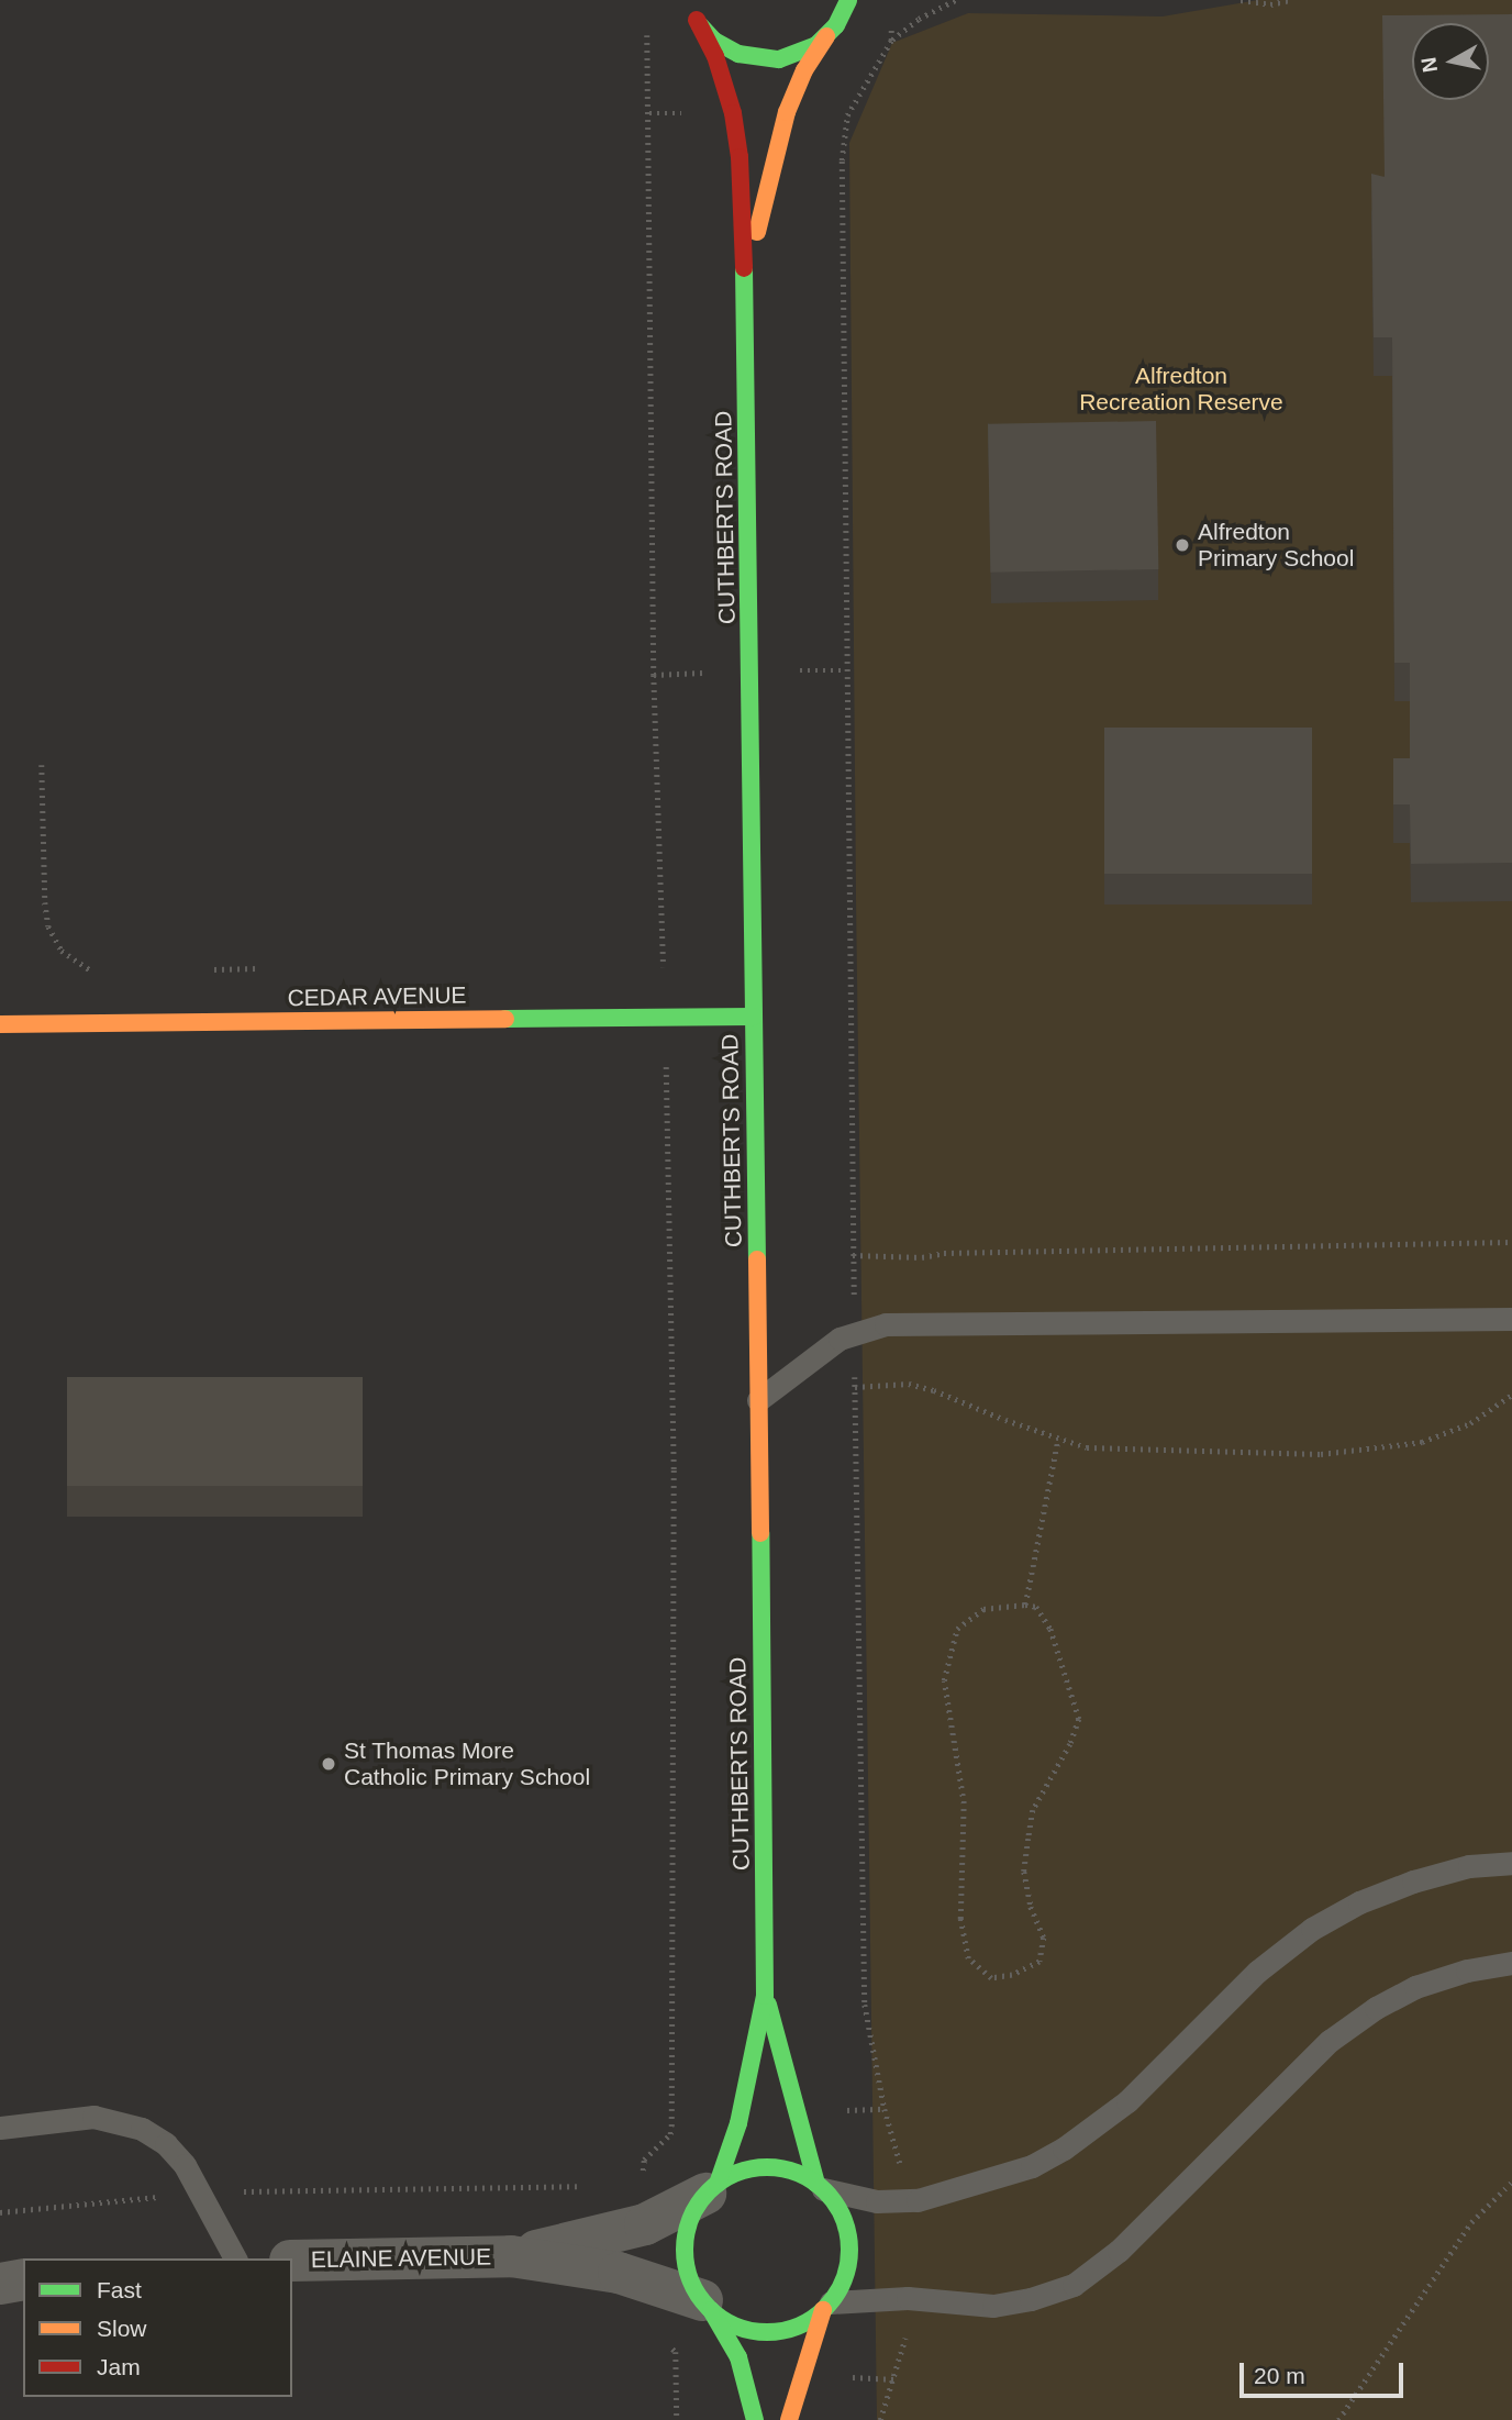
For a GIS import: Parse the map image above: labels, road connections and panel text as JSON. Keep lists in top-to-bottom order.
{
  "streets": {
    "street": ["CUTHBERTS ROAD", "CEDAR AVENUE", "ELAINE AVENUE"]
  },
  "crossings": [
    ["CUTHBERTS ROAD", "CEDAR AVENUE"],
    ["CUTHBERTS ROAD", "ELAINE AVENUE"]
  ],
  "parks": ["Alfredton Recreation Reserve"],
  "places": ["Alfredton Primary School", "St Thomas More Catholic Primary School"],
  "legend": ["Fast", "Slow", "Jam"],
  "scale_bar": "20 m",
  "north": "left"
}
